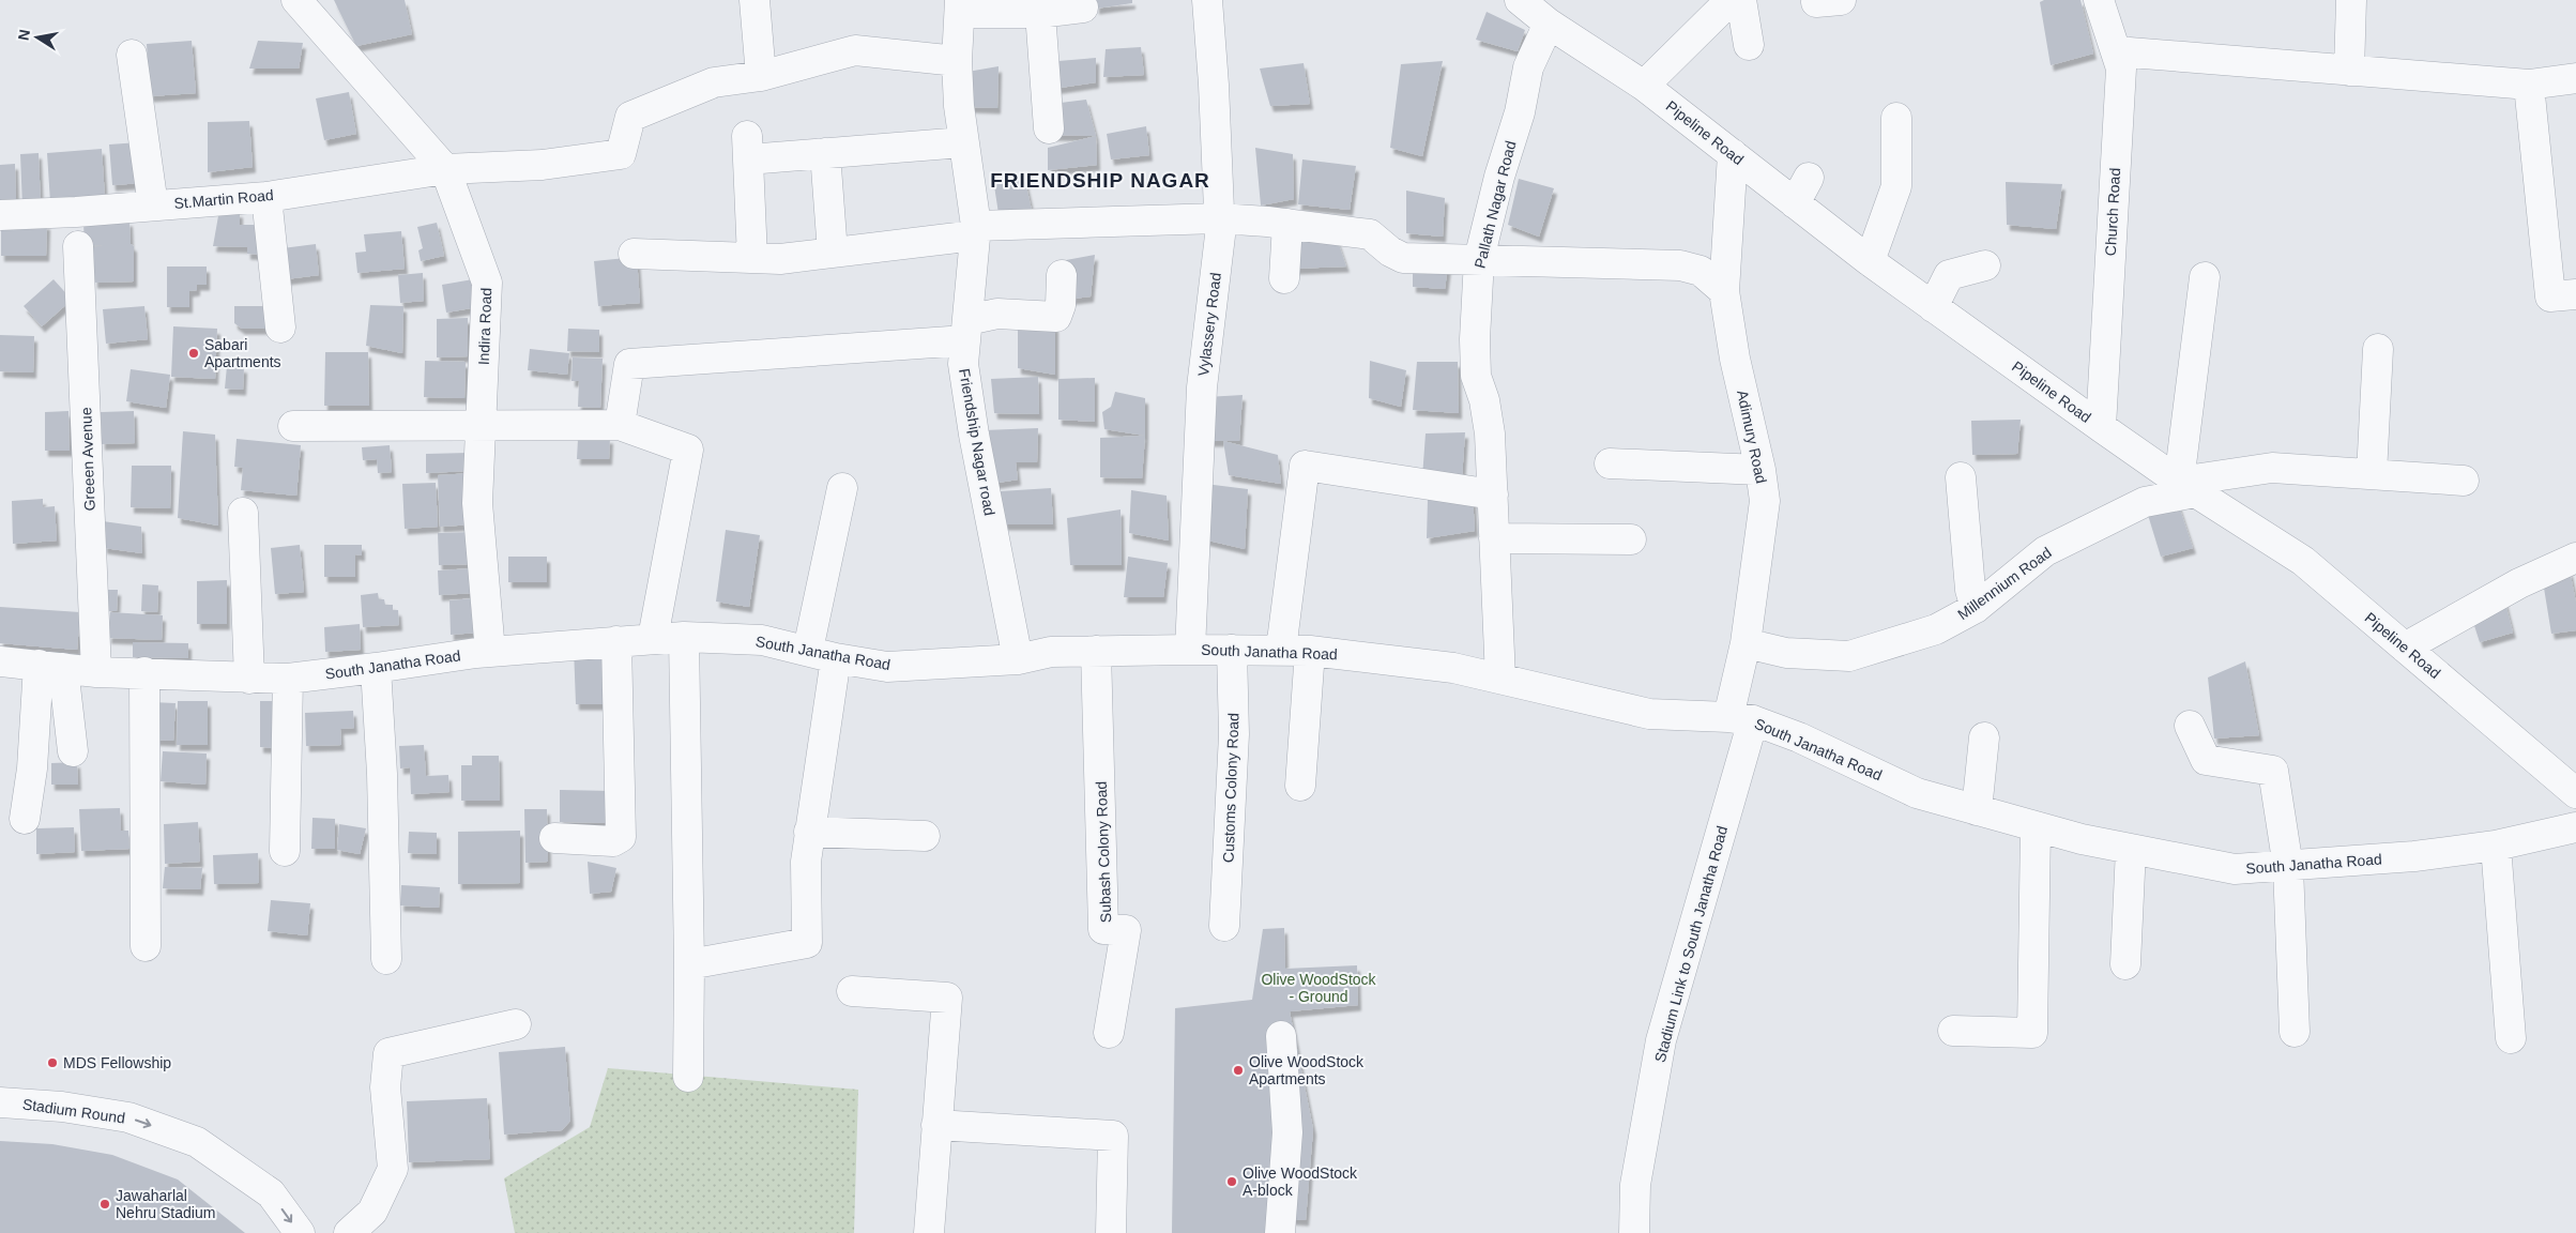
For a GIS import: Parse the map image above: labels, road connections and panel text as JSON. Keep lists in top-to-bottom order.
{
  "streets": {
    "street": [
      "Pipeline Road",
      "St.Martin Road",
      "Pallath Nagar Road",
      "Church Road",
      "Vylassery Road",
      "Indira Road",
      "Adimury Road",
      "Friendship Nagar road",
      "Greeen Avenue",
      "Millennium Road",
      "South Janatha Road",
      "Customs Colony Road",
      "Subash Colony Road",
      "Stadium Link to South Janatha Road",
      "Stadium Round"
    ]
  },
  "crossings": [
    ["Pipeline Road", "Pallath Nagar Road"],
    ["Pipeline Road", "Church Road"],
    ["Pipeline Road", "Adimury Road"],
    ["Pipeline Road", "Millennium Road"],
    ["St.Martin Road", "Indira Road"],
    ["Pallath Nagar Road", "South Janatha Road"],
    ["Vylassery Road", "South Janatha Road"],
    ["Indira Road", "South Janatha Road"],
    ["Adimury Road", "Millennium Road"],
    ["Adimury Road", "South Janatha Road"],
    ["Adimury Road", "Stadium Link to South Janatha Road"],
    ["Friendship Nagar road", "South Janatha Road"],
    ["Greeen Avenue", "South Janatha Road"],
    ["South Janatha Road", "Customs Colony Road"],
    ["South Janatha Road", "Subash Colony Road"],
    ["South Janatha Road", "Stadium Link to South Janatha Road"]
  ],
  "one_way": ["Stadium Round"],
  "districts": ["FRIENDSHIP NAGAR"],
  "parks": ["Olive WoodStock - Ground"],
  "places": [
    "Sabari Apartments",
    "MDS Fellowship",
    "Olive WoodStock Apartments",
    "Olive WoodStock A-block",
    "Jawaharlal Nehru Stadium"
  ],
  "north": "left"
}
